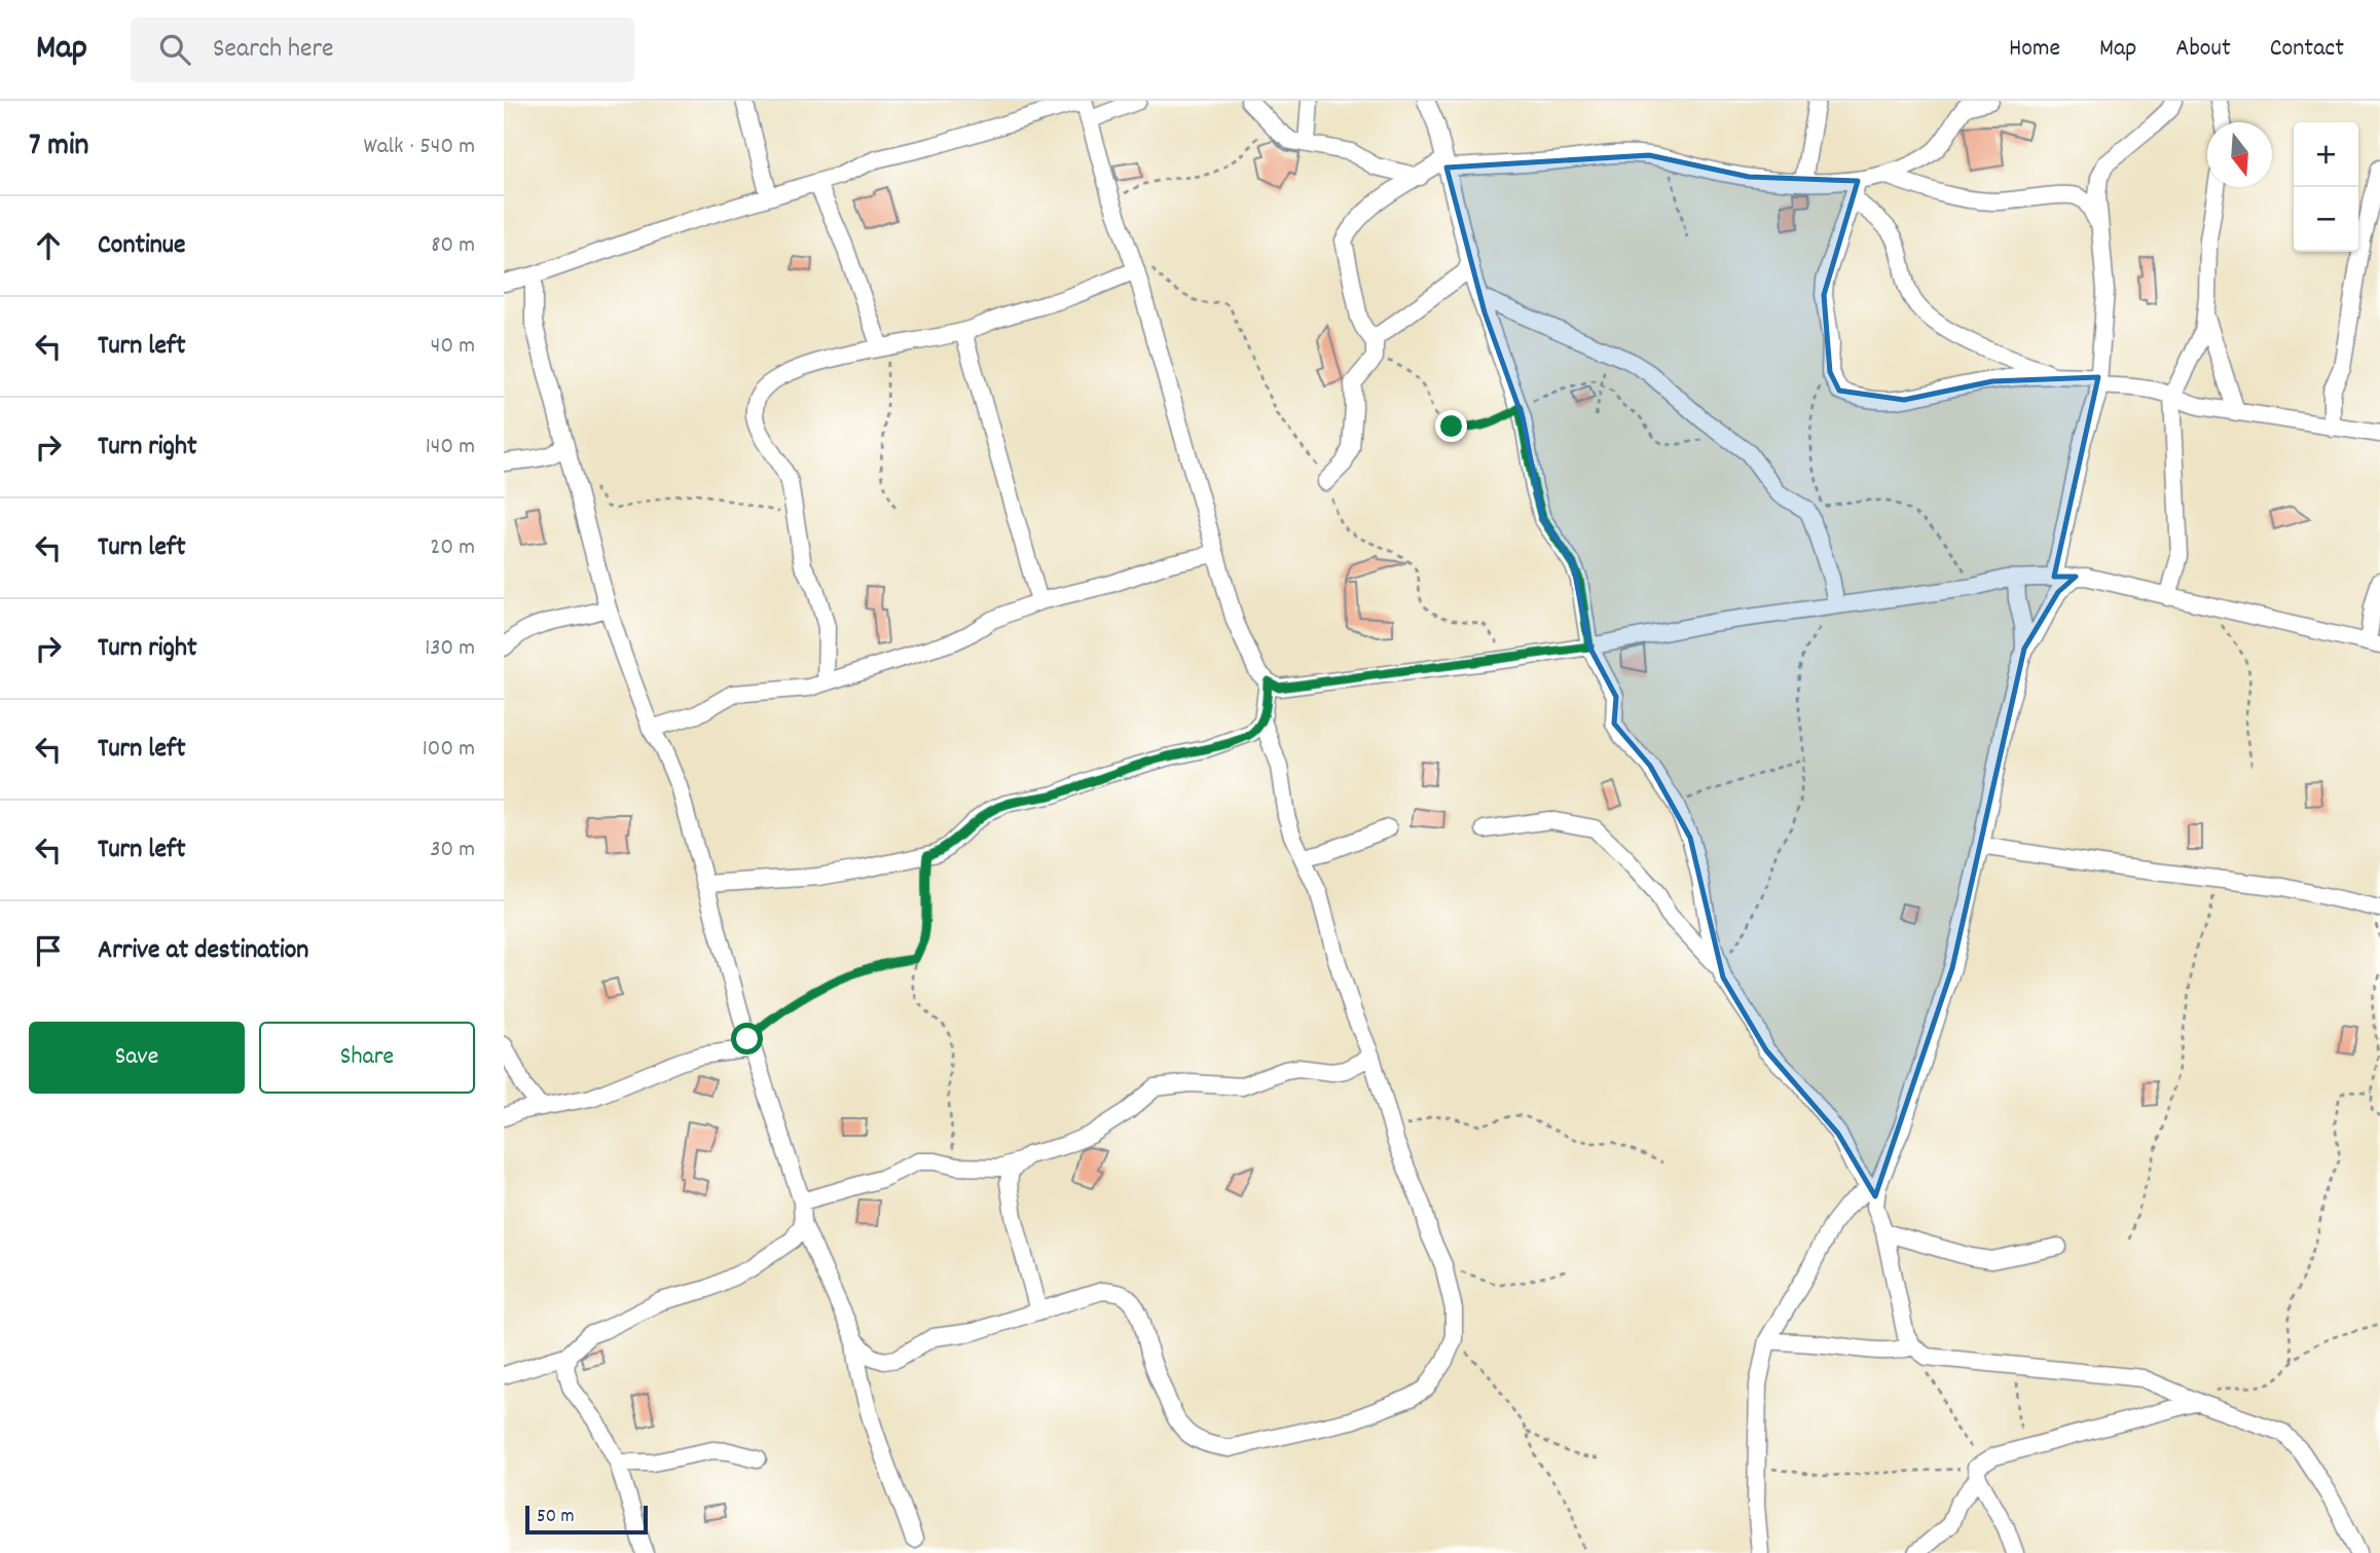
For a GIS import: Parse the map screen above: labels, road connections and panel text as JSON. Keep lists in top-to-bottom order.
{
  "scale_bar": "50 m",
  "north": "bottom",
  "page": {
    "header": "Map",
    "search": "Search here",
    "nav": [
      "Home",
      "Map",
      "About",
      "Contact"
    ],
    "heading": ["7 min", "Walk · 540 m"],
    "map_buttons": ["+", "−"],
    "list": [
      ["Continue", "80 m"],
      ["Turn left", "40 m"],
      ["Turn right", "140 m"],
      ["Turn left", "20 m"],
      ["Turn right", "130 m"],
      ["Turn left", "100 m"],
      ["Turn left", "30 m"],
      "Arrive at destination"
    ],
    "buttons": ["Save", "Share"],
    "scale": "50 m"
  }
}
